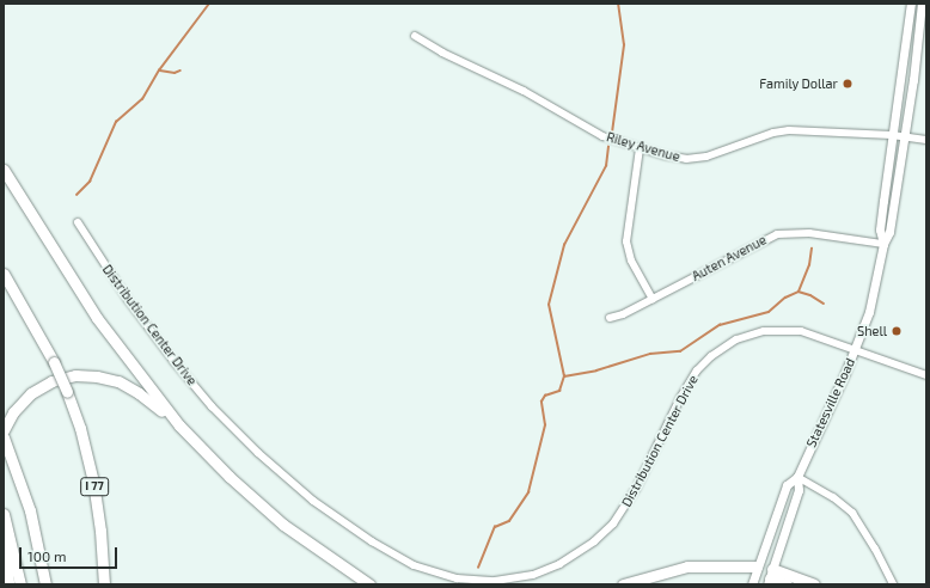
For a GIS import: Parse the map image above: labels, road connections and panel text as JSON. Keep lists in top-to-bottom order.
{
  "streets": {
    "highway": ["I 77"],
    "main road": ["Statesville Road"],
    "street": ["Riley Avenue", "Auten Avenue", "Distribution Center Drive"]
  },
  "crossings": [
    ["Riley Avenue", "Statesville Road"],
    ["Auten Avenue", "Statesville Road"],
    ["Distribution Center Drive", "Statesville Road"]
  ],
  "places": ["Family Dollar", "Shell"],
  "scale_bar": "100 m"
}
